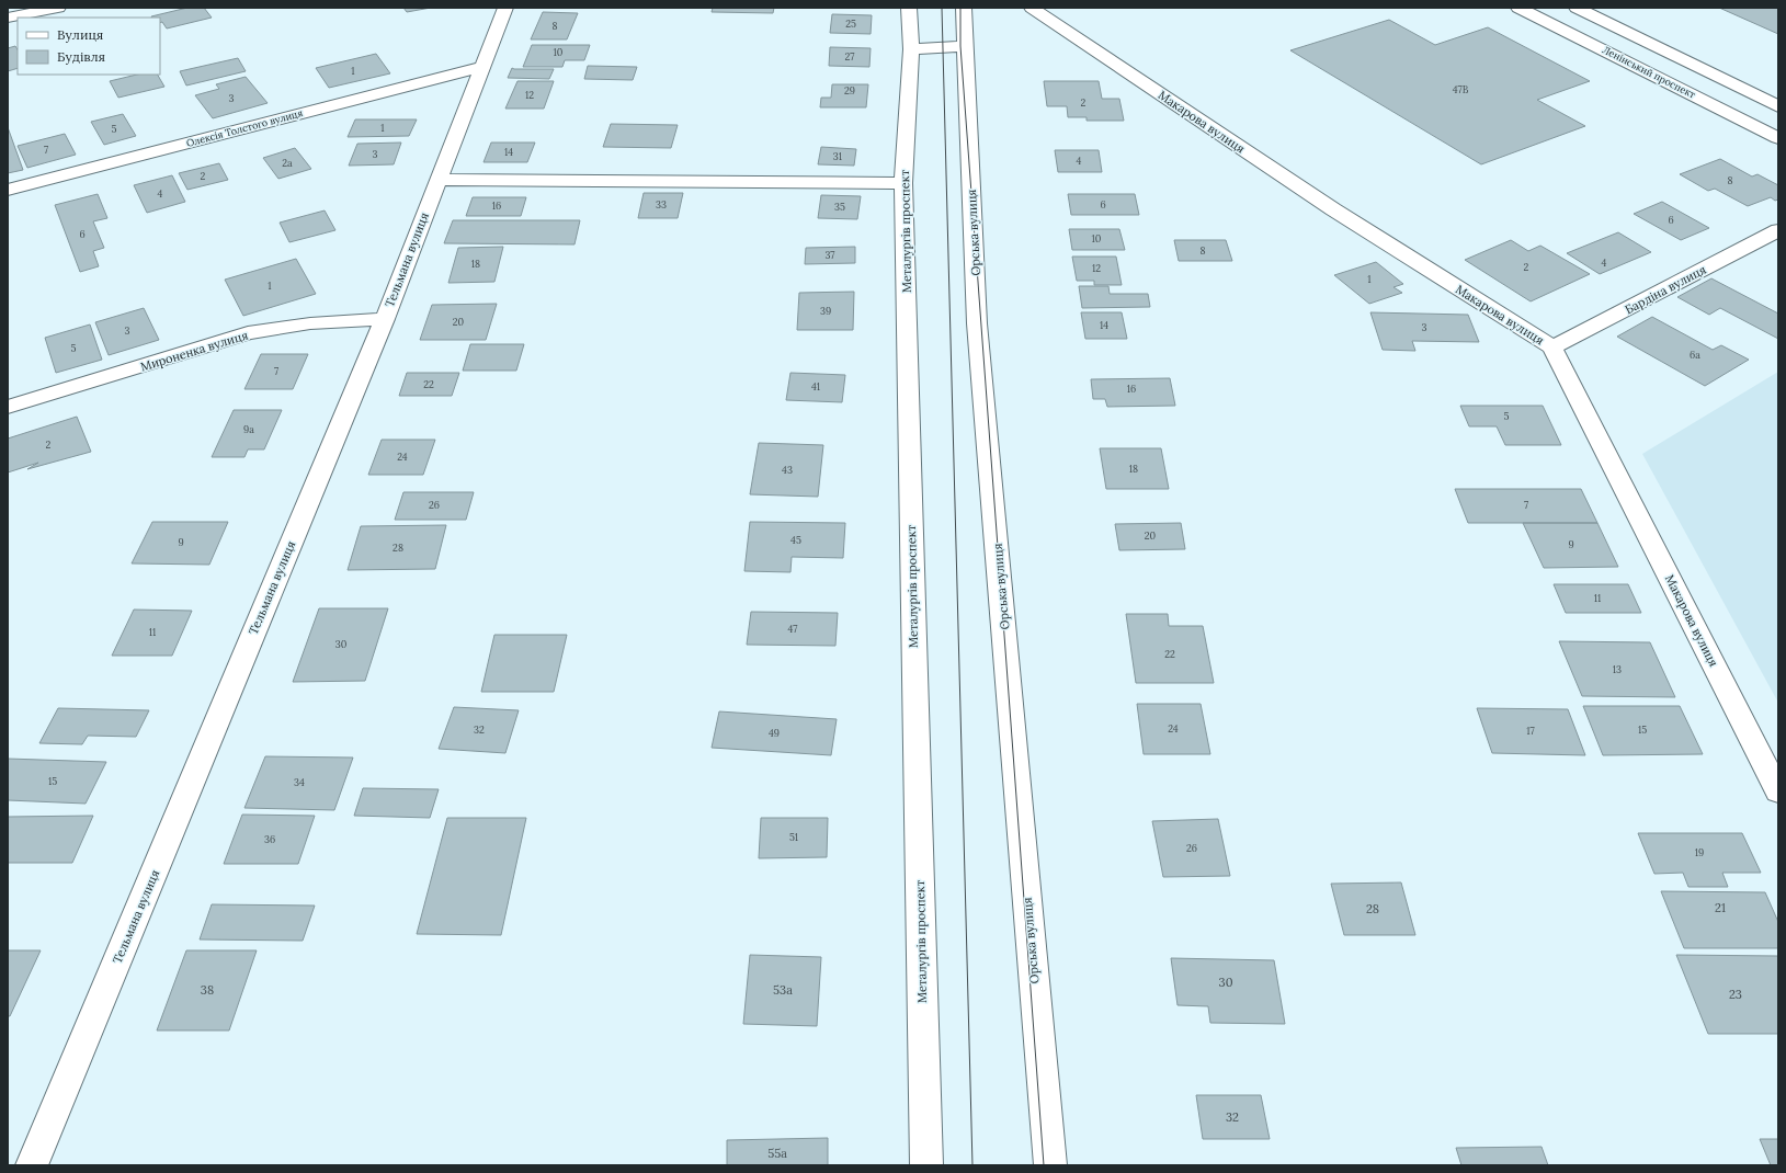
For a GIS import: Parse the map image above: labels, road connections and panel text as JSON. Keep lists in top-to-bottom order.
{
  "streets": {
    "street": [
      "Ленінський проспект",
      "Макарова вулиця",
      "Олексія Толстого вулиця",
      "Металургів проспект",
      "Орська вулиця",
      "Тельмана вулиця",
      "Бардіна вулиця",
      "Мироненка вулиця"
    ]
  },
  "crossings": [
    ["Макарова вулиця", "Бардіна вулиця"],
    ["Олексія Толстого вулиця", "Тельмана вулиця"],
    ["Тельмана вулиця", "Мироненка вулиця"]
  ],
  "house_numbers": [
    "25",
    "8",
    "10",
    "27",
    "1",
    "47В",
    "29",
    "12",
    "3",
    "2",
    "1",
    "5",
    "7",
    "14",
    "3",
    "31",
    "4",
    "2а",
    "2",
    "8",
    "4",
    "33",
    "6",
    "16",
    "35",
    "6",
    "6",
    "10",
    "8",
    "37",
    "4",
    "18",
    "2",
    "12",
    "1",
    "1",
    "39",
    "20",
    "14",
    "3",
    "3",
    "5",
    "6а",
    "7",
    "22",
    "41",
    "16",
    "5",
    "9а",
    "2",
    "24",
    "18",
    "43",
    "26",
    "7",
    "20",
    "45",
    "9",
    "9",
    "28",
    "11",
    "47",
    "11",
    "30",
    "22",
    "13",
    "24",
    "32",
    "15",
    "17",
    "49",
    "15",
    "34",
    "51",
    "36",
    "26",
    "19",
    "21",
    "28",
    "30",
    "38",
    "53а",
    "23",
    "32",
    "55а"
  ],
  "legend": ["Вулиця", "Будівля"]
}
